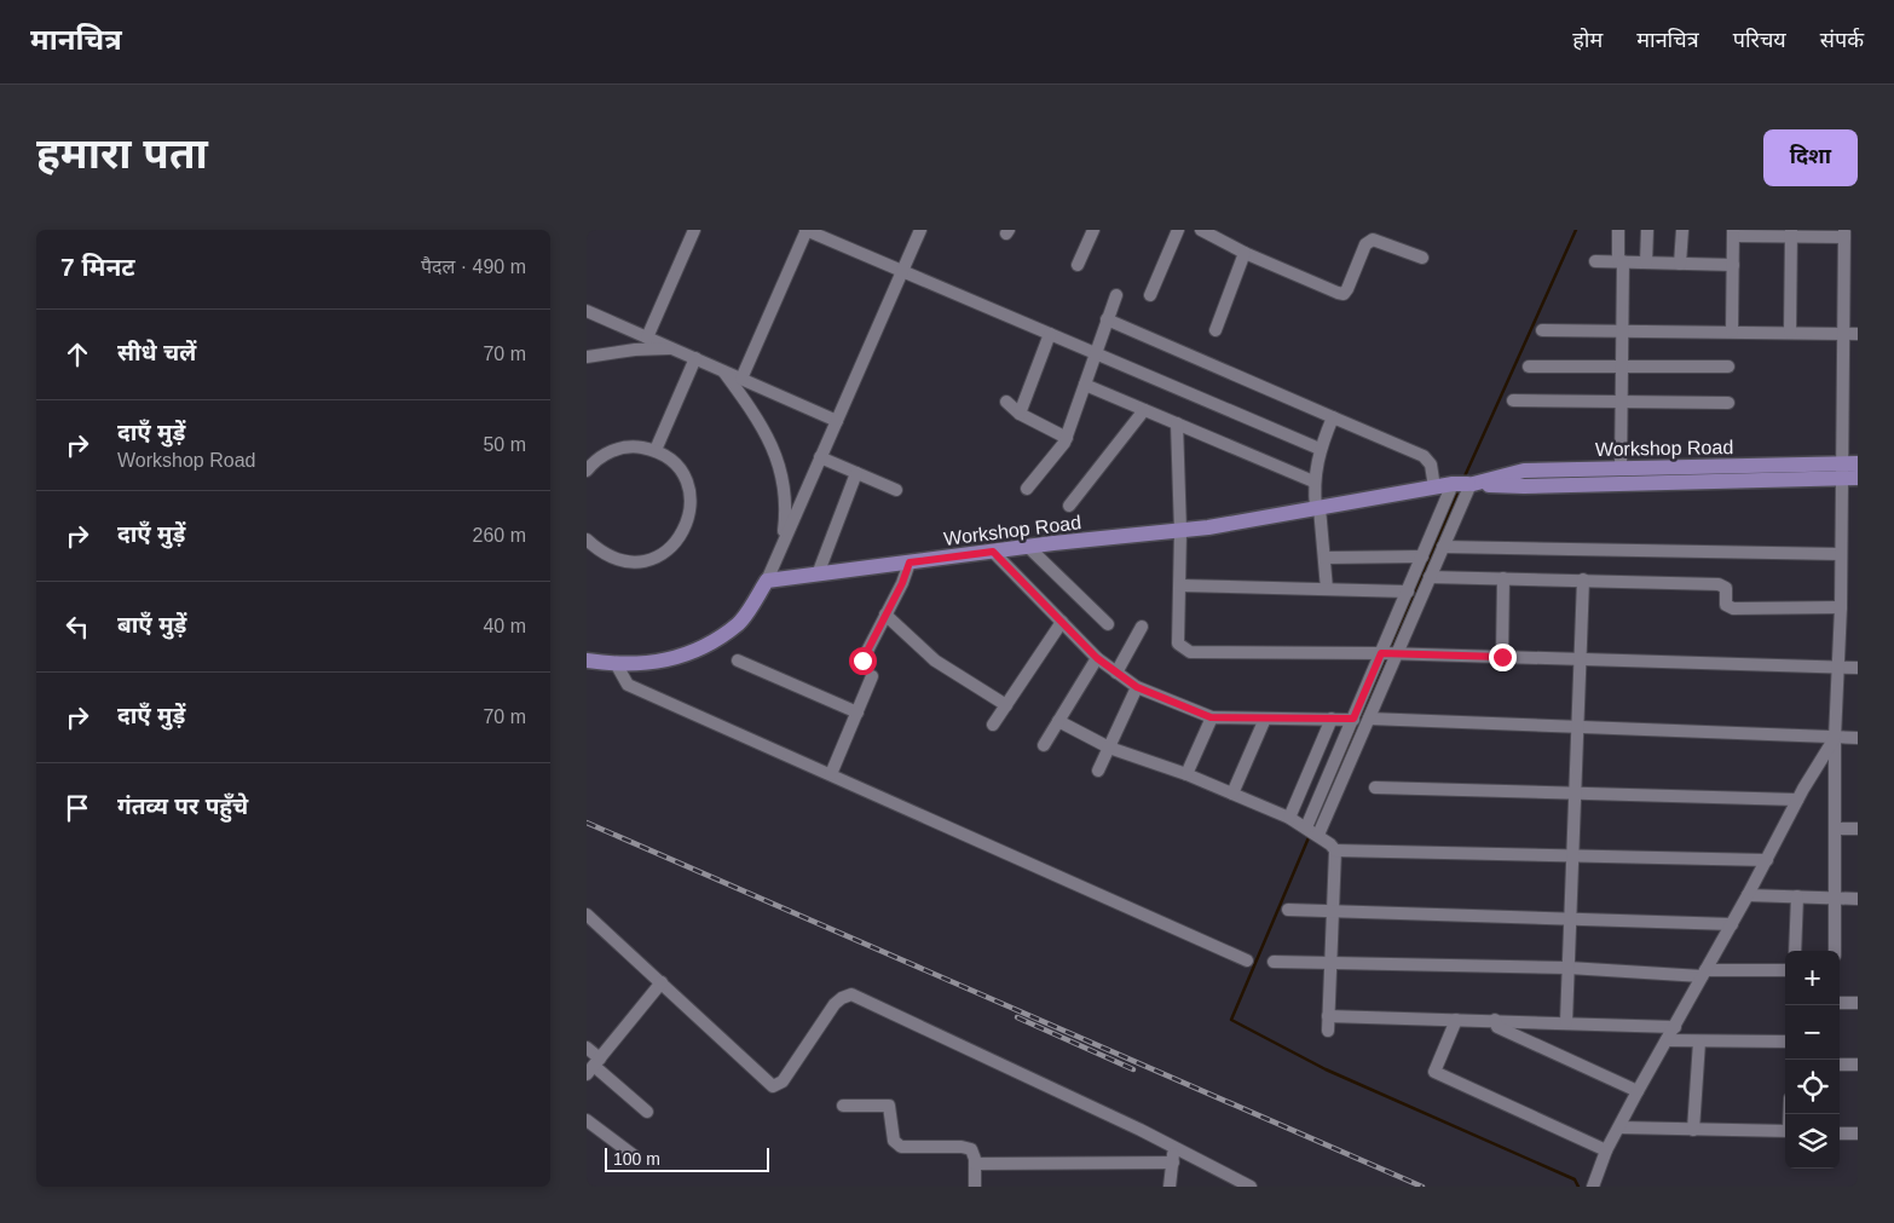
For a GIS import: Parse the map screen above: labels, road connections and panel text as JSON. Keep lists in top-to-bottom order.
{
  "streets": {
    "main road": ["Workshop Road"]
  },
  "scale_bar": "100 m",
  "page": {
    "header": "मानचित्र",
    "nav": [
      "होम",
      "मानचित्र",
      "परिचय",
      "संपर्क"
    ],
    "title": "हमारा पता",
    "buttons": "दिशा",
    "heading": ["7 मिनट", "पैदल · 490 m"],
    "list": [
      ["सीधे चलें", "70 m"],
      ["दाएँ मुड़ें", "Workshop Road", "50 m"],
      ["दाएँ मुड़ें", "260 m"],
      ["बाएँ मुड़ें", "40 m"],
      ["दाएँ मुड़ें", "70 m"],
      "गंतव्य पर पहुँचे"
    ],
    "map_buttons": ["+", "−"],
    "scale": "100 m"
  }
}
